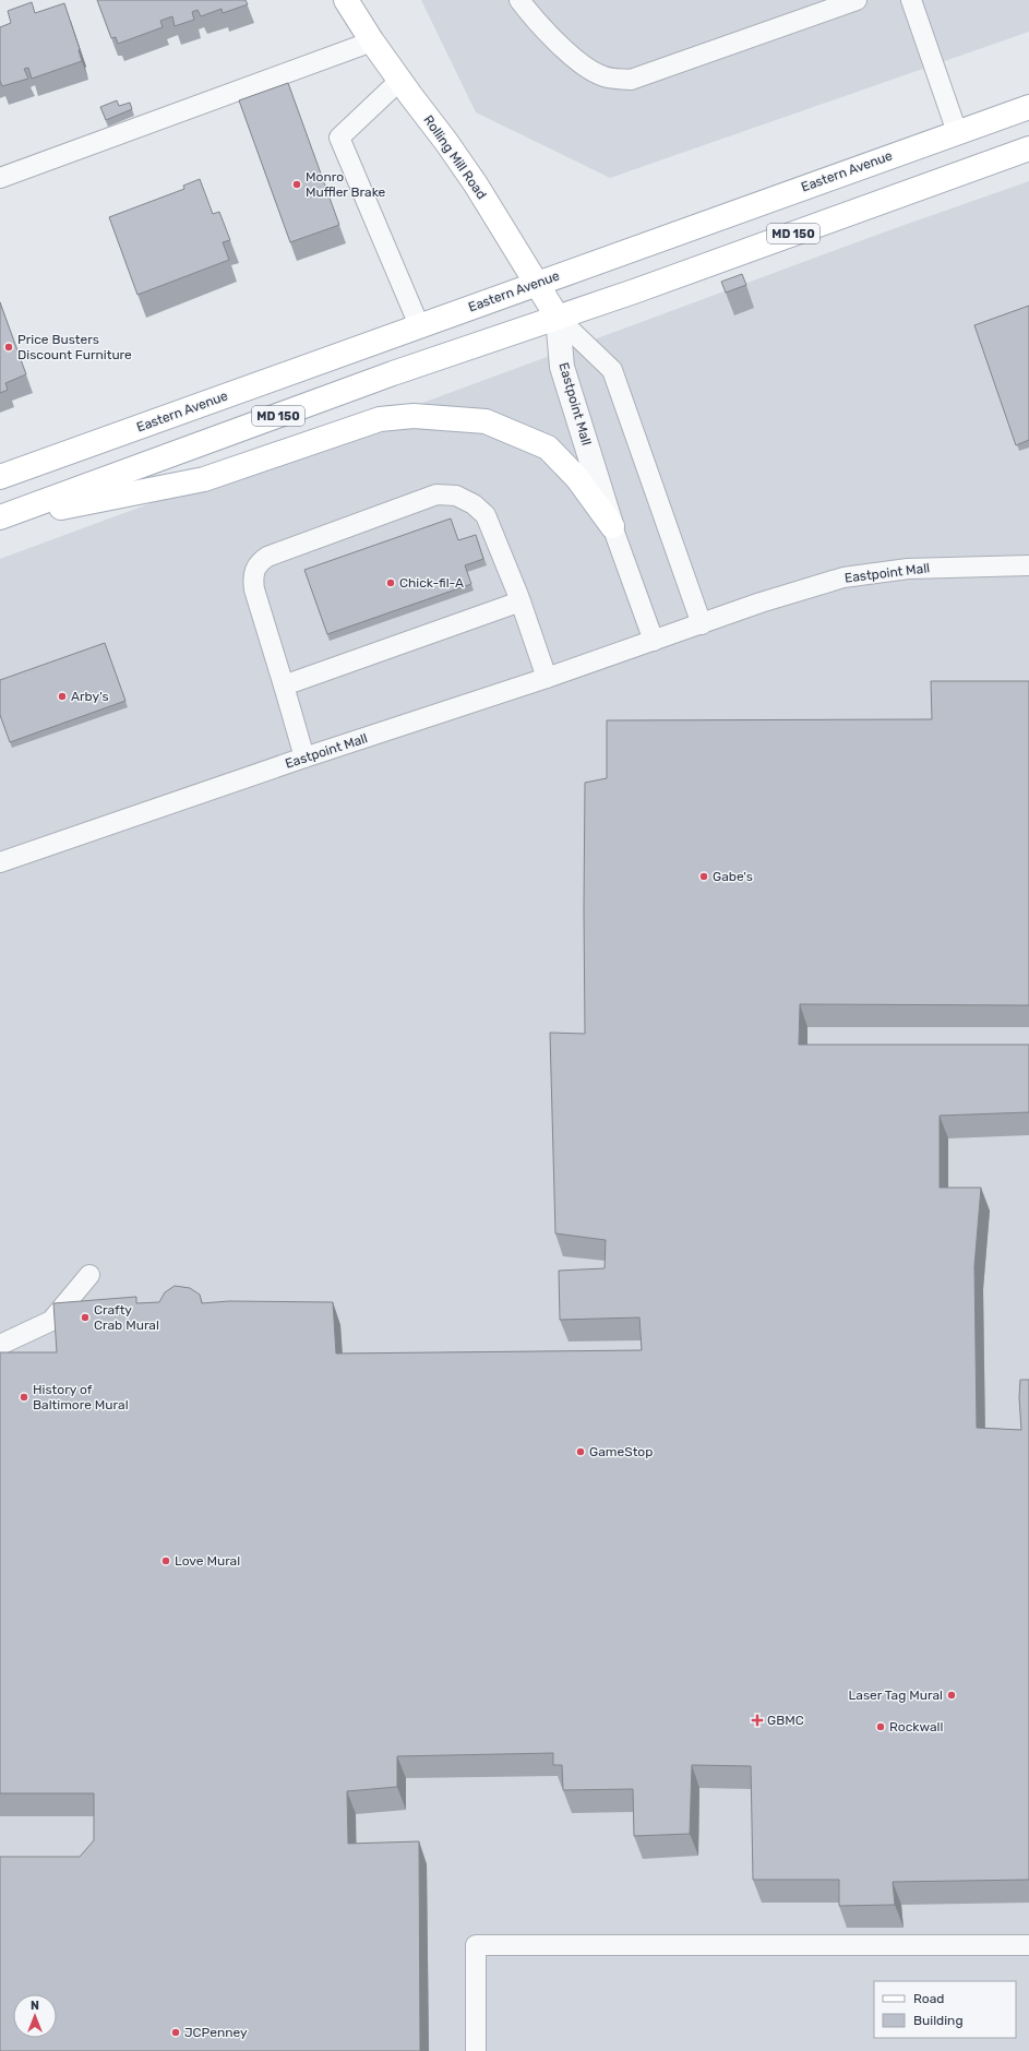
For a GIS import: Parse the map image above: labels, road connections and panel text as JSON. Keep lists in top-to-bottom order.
{
  "streets": {
    "main road": ["Rolling Mill Road", "Eastern Avenue", "MD 150"],
    "street": ["Eastpoint Mall"]
  },
  "crossings": [
    ["Rolling Mill Road", "Eastern Avenue"],
    ["Rolling Mill Road", "MD 150"],
    ["Rolling Mill Road", "Eastpoint Mall"],
    ["MD 150", "Eastpoint Mall"]
  ],
  "places": {
    "other": [
      "Monro Muffler Brake",
      "Price Busters Discount Furniture",
      "Chick-fil-A",
      "Arby's",
      "Gabe's",
      "Crafty Crab Mural",
      "History of Baltimore Mural",
      "GameStop",
      "Love Mural",
      "Laser Tag Mural",
      "Rockwall",
      "JCPenney"
    ],
    "health": ["GBMC"]
  },
  "legend": ["Road", "Building"],
  "north": "top"
}
